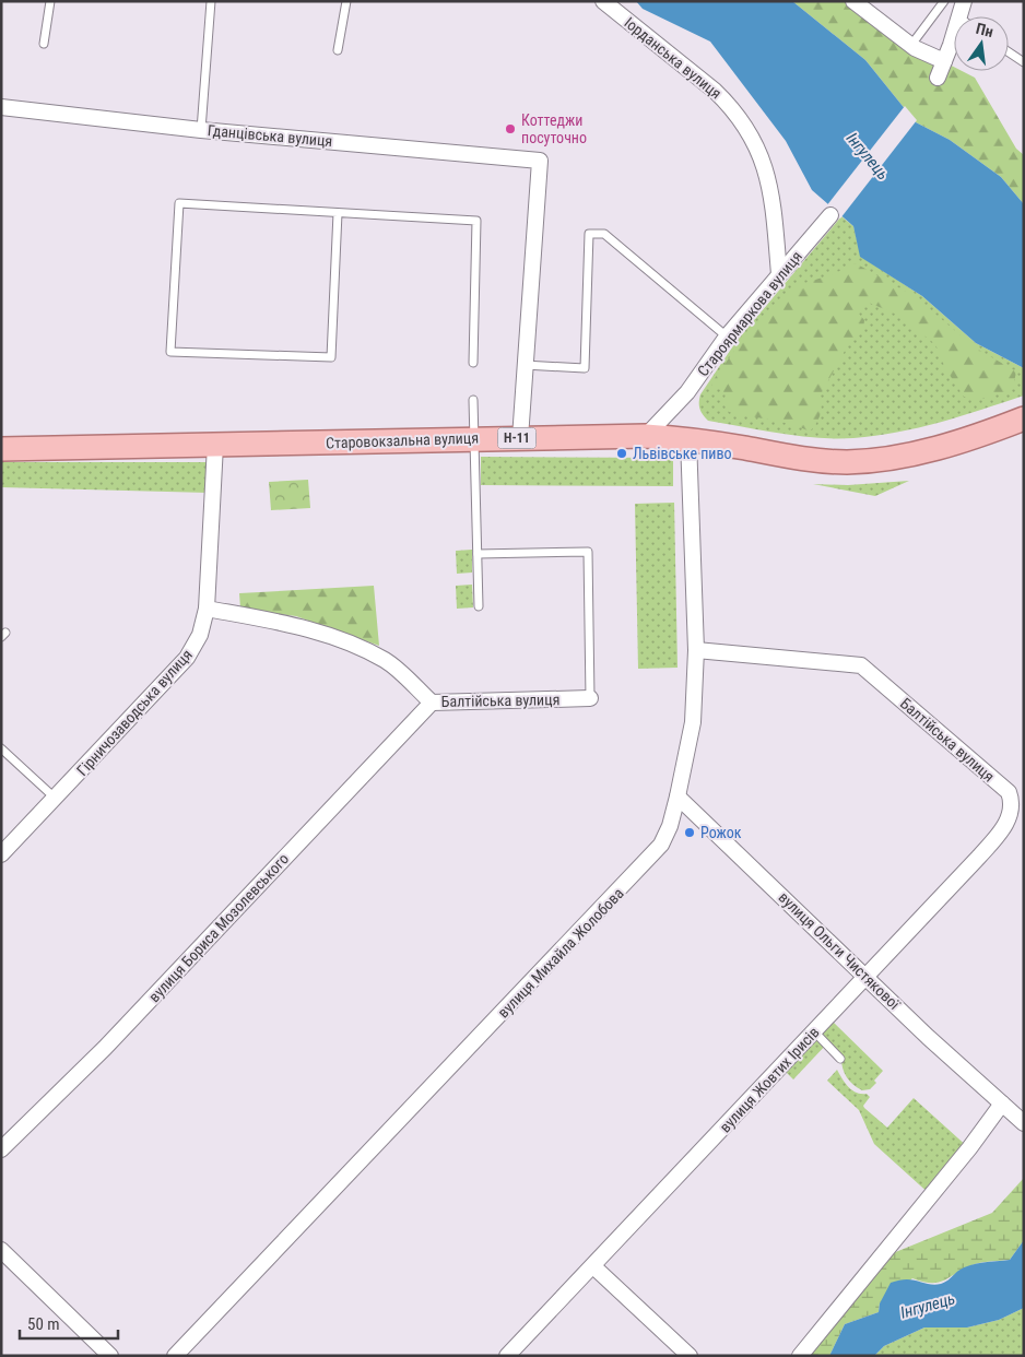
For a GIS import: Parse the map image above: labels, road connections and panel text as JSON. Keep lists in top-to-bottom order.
{
  "streets": {
    "main road": ["Н-11", "Старовокзальна вулиця"],
    "street": [
      "Іорданська вулиця",
      "Гданцівська вулиця",
      "Староярмаркова вулиця",
      "Балтійська вулиця",
      "Гірничозаводська вулиця",
      "вулиця Бориса Мозолевського",
      "вулиця Ольги Чистякової",
      "вулиця Михайла Жолобова",
      "вулиця Жовтих Ірисів"
    ]
  },
  "crossings": [
    ["Іорданська вулиця", "Староярмаркова вулиця"],
    ["Староярмаркова вулиця", "Старовокзальна вулиця"],
    ["Старовокзальна вулиця", "Гірничозаводська вулиця"],
    ["Старовокзальна вулиця", "вулиця Михайла Жолобова"],
    ["Балтійська вулиця", "Гірничозаводська вулиця"],
    ["Балтійська вулиця", "вулиця Бориса Мозолевського"],
    ["Балтійська вулиця", "вулиця Михайла Жолобова"],
    ["Балтійська вулиця", "вулиця Жовтих Ірисів"],
    ["вулиця Ольги Чистякової", "вулиця Михайла Жолобова"],
    ["вулиця Ольги Чистякової", "вулиця Жовтих Ірисів"]
  ],
  "water": ["Інгулець"],
  "places": ["Коттеджи посуточно", "Львівське пиво", "Рожок"],
  "scale_bar": "50 m",
  "north": "top"
}
